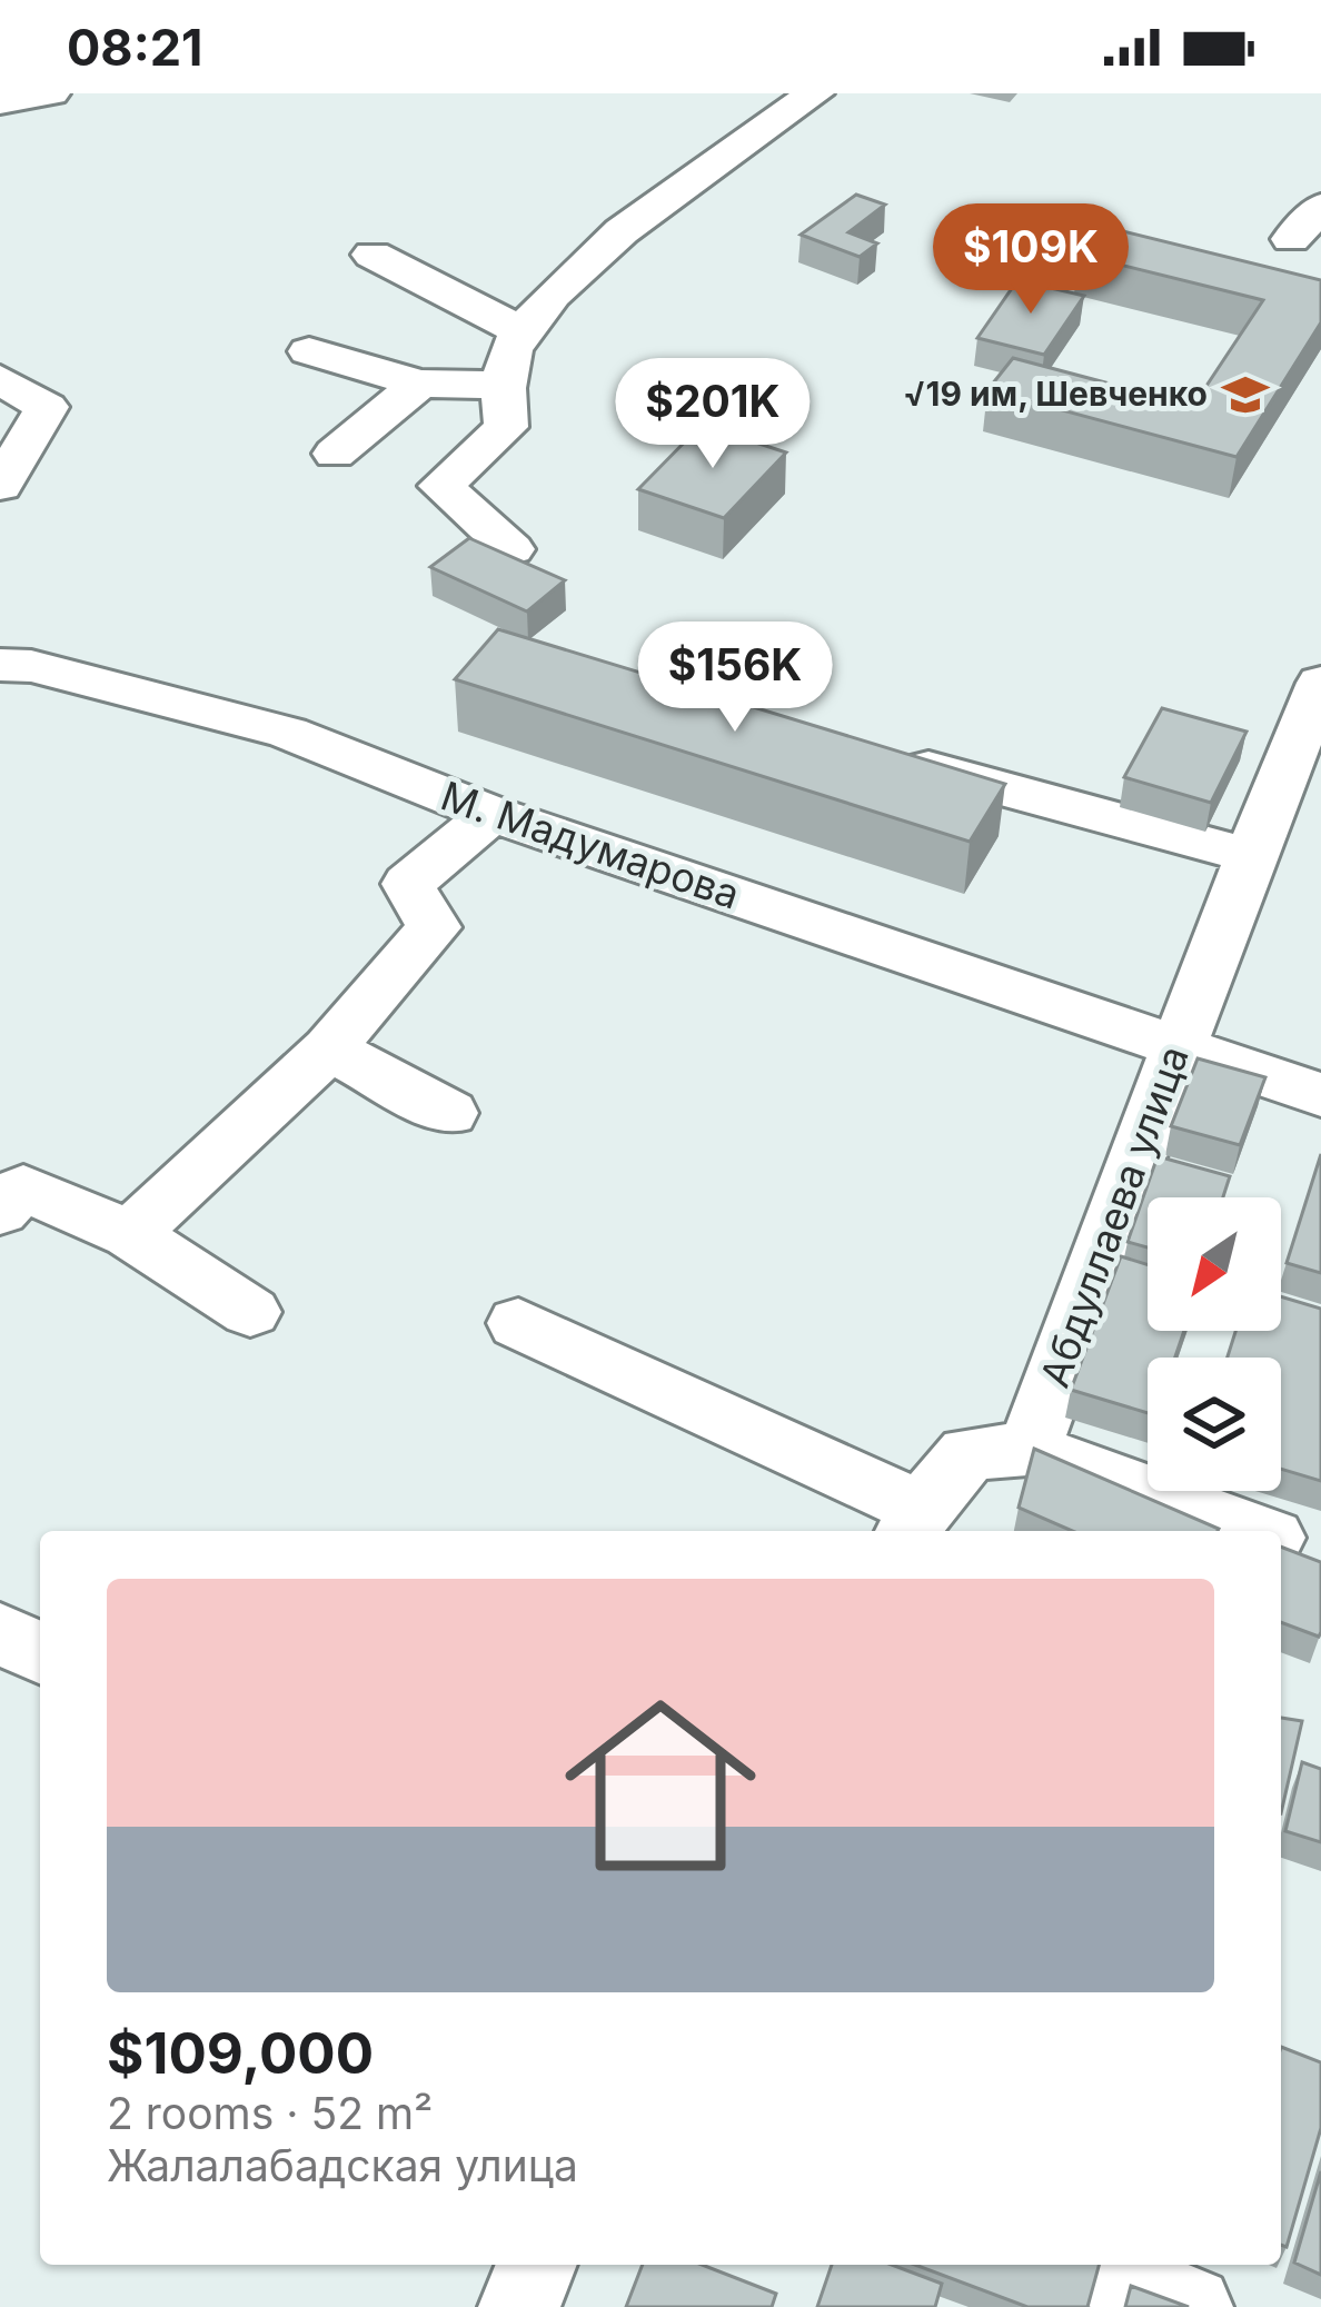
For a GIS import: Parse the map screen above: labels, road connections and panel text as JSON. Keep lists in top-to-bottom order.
{
  "streets": {
    "street": ["М. Мадумарова", "Абдуллаева улица"]
  },
  "crossings": [
    ["М. Мадумарова", "Абдуллаева улица"]
  ],
  "places": {
    "school or university": ["√19 им, Шевченко"]
  },
  "north": "bottom left",
  "page": {
    "status": "08:21",
    "price": ["$109K", "$201K", "$156K"],
    "list": [
      {
        "name": "$109,000",
        "note": "2 rooms · 52 m² · Жалалабадская улица"
      }
    ]
  }
}
